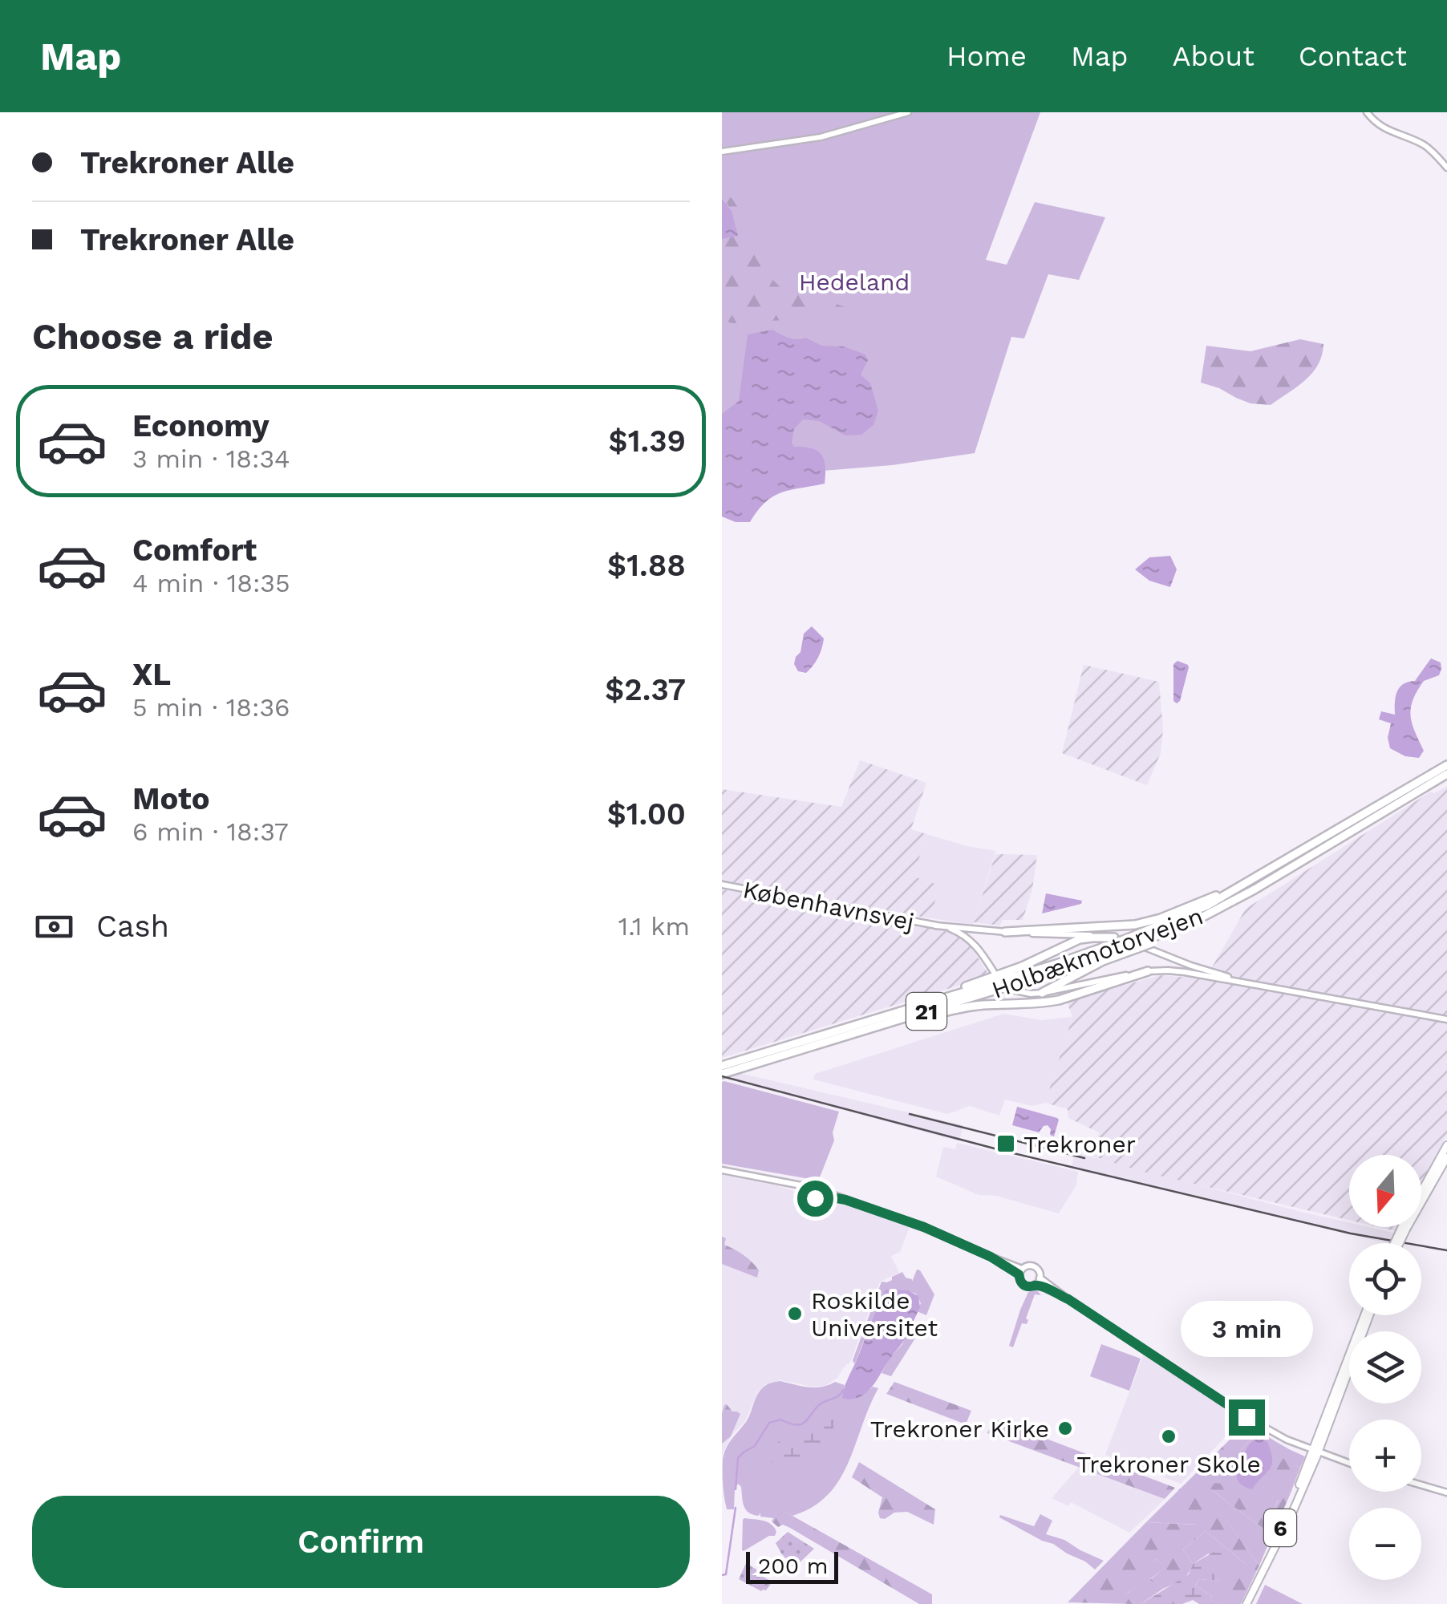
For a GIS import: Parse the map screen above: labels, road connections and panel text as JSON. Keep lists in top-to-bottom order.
{
  "streets": {
    "highway": ["Holbækmotorvejen", "21"],
    "main road": ["6"],
    "street": ["Københavnsvej"]
  },
  "crossings": [
    ["Københavnsvej", "Holbækmotorvejen"]
  ],
  "parks": ["Hedeland"],
  "places": {
    "transit": ["Trekroner"],
    "other": ["Roskilde Universitet", "Trekroner Kirke", "Trekroner Skole"]
  },
  "scale_bar": "200 m",
  "north": "bottom",
  "page": {
    "header": "Map",
    "nav": [
      "Home",
      "Map",
      "About",
      "Contact"
    ],
    "banner": ["Trekroner Alle", "Trekroner Alle"],
    "heading": "Choose a ride",
    "list": [
      {
        "name": "Economy",
        "note": "3 min · 18:34",
        "value": "$1.39"
      },
      {
        "name": "Comfort",
        "note": "4 min · 18:35",
        "value": "$1.88"
      },
      {
        "name": "XL",
        "note": "5 min · 18:36",
        "value": "$2.37"
      },
      {
        "name": "Moto",
        "note": "6 min · 18:37",
        "value": "$1.00"
      }
    ],
    "pay": ["Cash", "1.1 km"],
    "map_buttons": ["+", "−"],
    "bubble": "3 min",
    "buttons": "Confirm",
    "scale": "200 m"
  }
}
